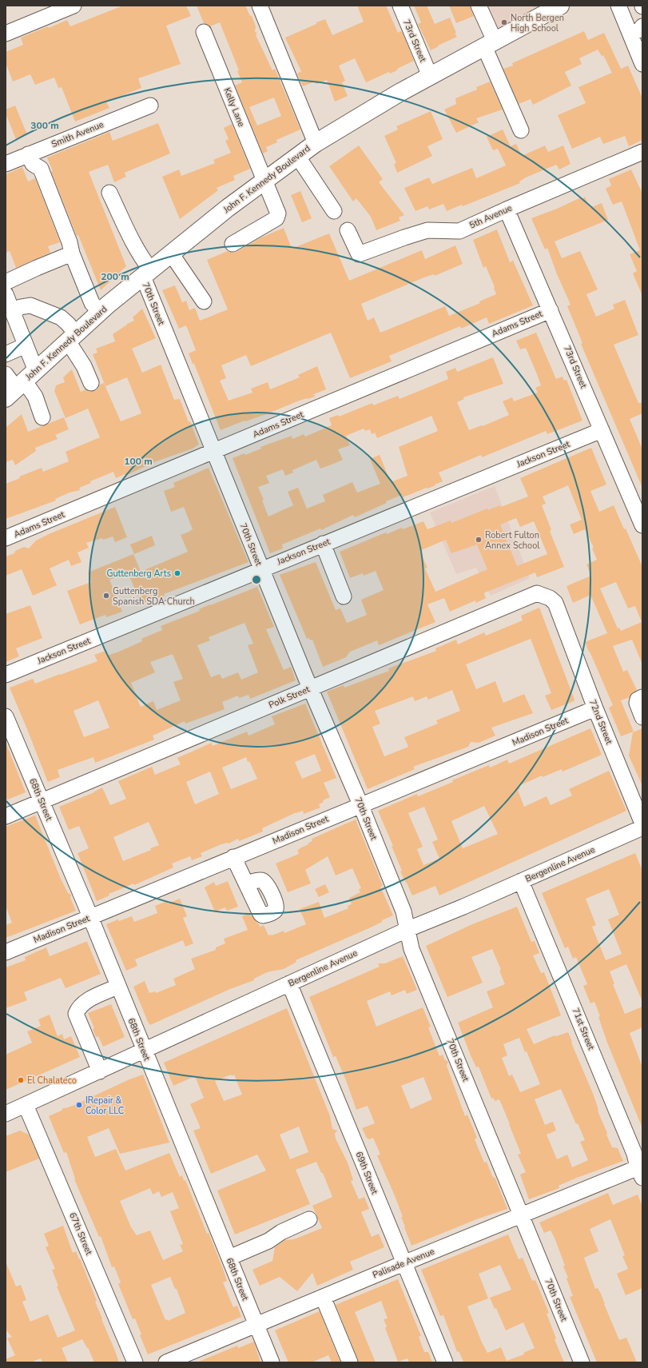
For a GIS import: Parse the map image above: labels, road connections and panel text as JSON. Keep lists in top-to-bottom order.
{
  "streets": {
    "main road": ["John F. Kennedy Boulevard"],
    "street": [
      "73rd Street",
      "Kelly Lane",
      "Smith Avenue",
      "5th Avenue",
      "70th Street",
      "Adams Street",
      "Jackson Street",
      "Polk Street",
      "72nd Street",
      "Madison Street",
      "68th Street",
      "Bergenline Avenue",
      "71st Street",
      "69th Street",
      "67th Street",
      "Palisade Avenue"
    ]
  },
  "crossings": [
    ["73rd Street", "John F. Kennedy Boulevard"],
    ["73rd Street", "5th Avenue"],
    ["73rd Street", "Adams Street"],
    ["73rd Street", "Jackson Street"],
    ["Kelly Lane", "John F. Kennedy Boulevard"],
    ["John F. Kennedy Boulevard", "70th Street"],
    ["70th Street", "Adams Street"],
    ["70th Street", "Jackson Street"],
    ["70th Street", "Polk Street"],
    ["70th Street", "Madison Street"],
    ["70th Street", "Bergenline Avenue"],
    ["70th Street", "Palisade Avenue"],
    ["Polk Street", "72nd Street"],
    ["Polk Street", "68th Street"],
    ["72nd Street", "Madison Street"],
    ["Madison Street", "68th Street"],
    ["68th Street", "Bergenline Avenue"],
    ["68th Street", "Palisade Avenue"],
    ["Bergenline Avenue", "71st Street"],
    ["Bergenline Avenue", "69th Street"],
    ["Bergenline Avenue", "67th Street"],
    ["71st Street", "Palisade Avenue"],
    ["69th Street", "Palisade Avenue"]
  ],
  "places": [
    "North Bergen High School",
    "Robert Fulton Annex School",
    "Guttenberg Arts",
    "Guttenberg Spanish SDA Church",
    "El Chalateco",
    "IRepair & Color LLC"
  ],
  "rings": ["300 m", "200 m", "100 m"]
}
